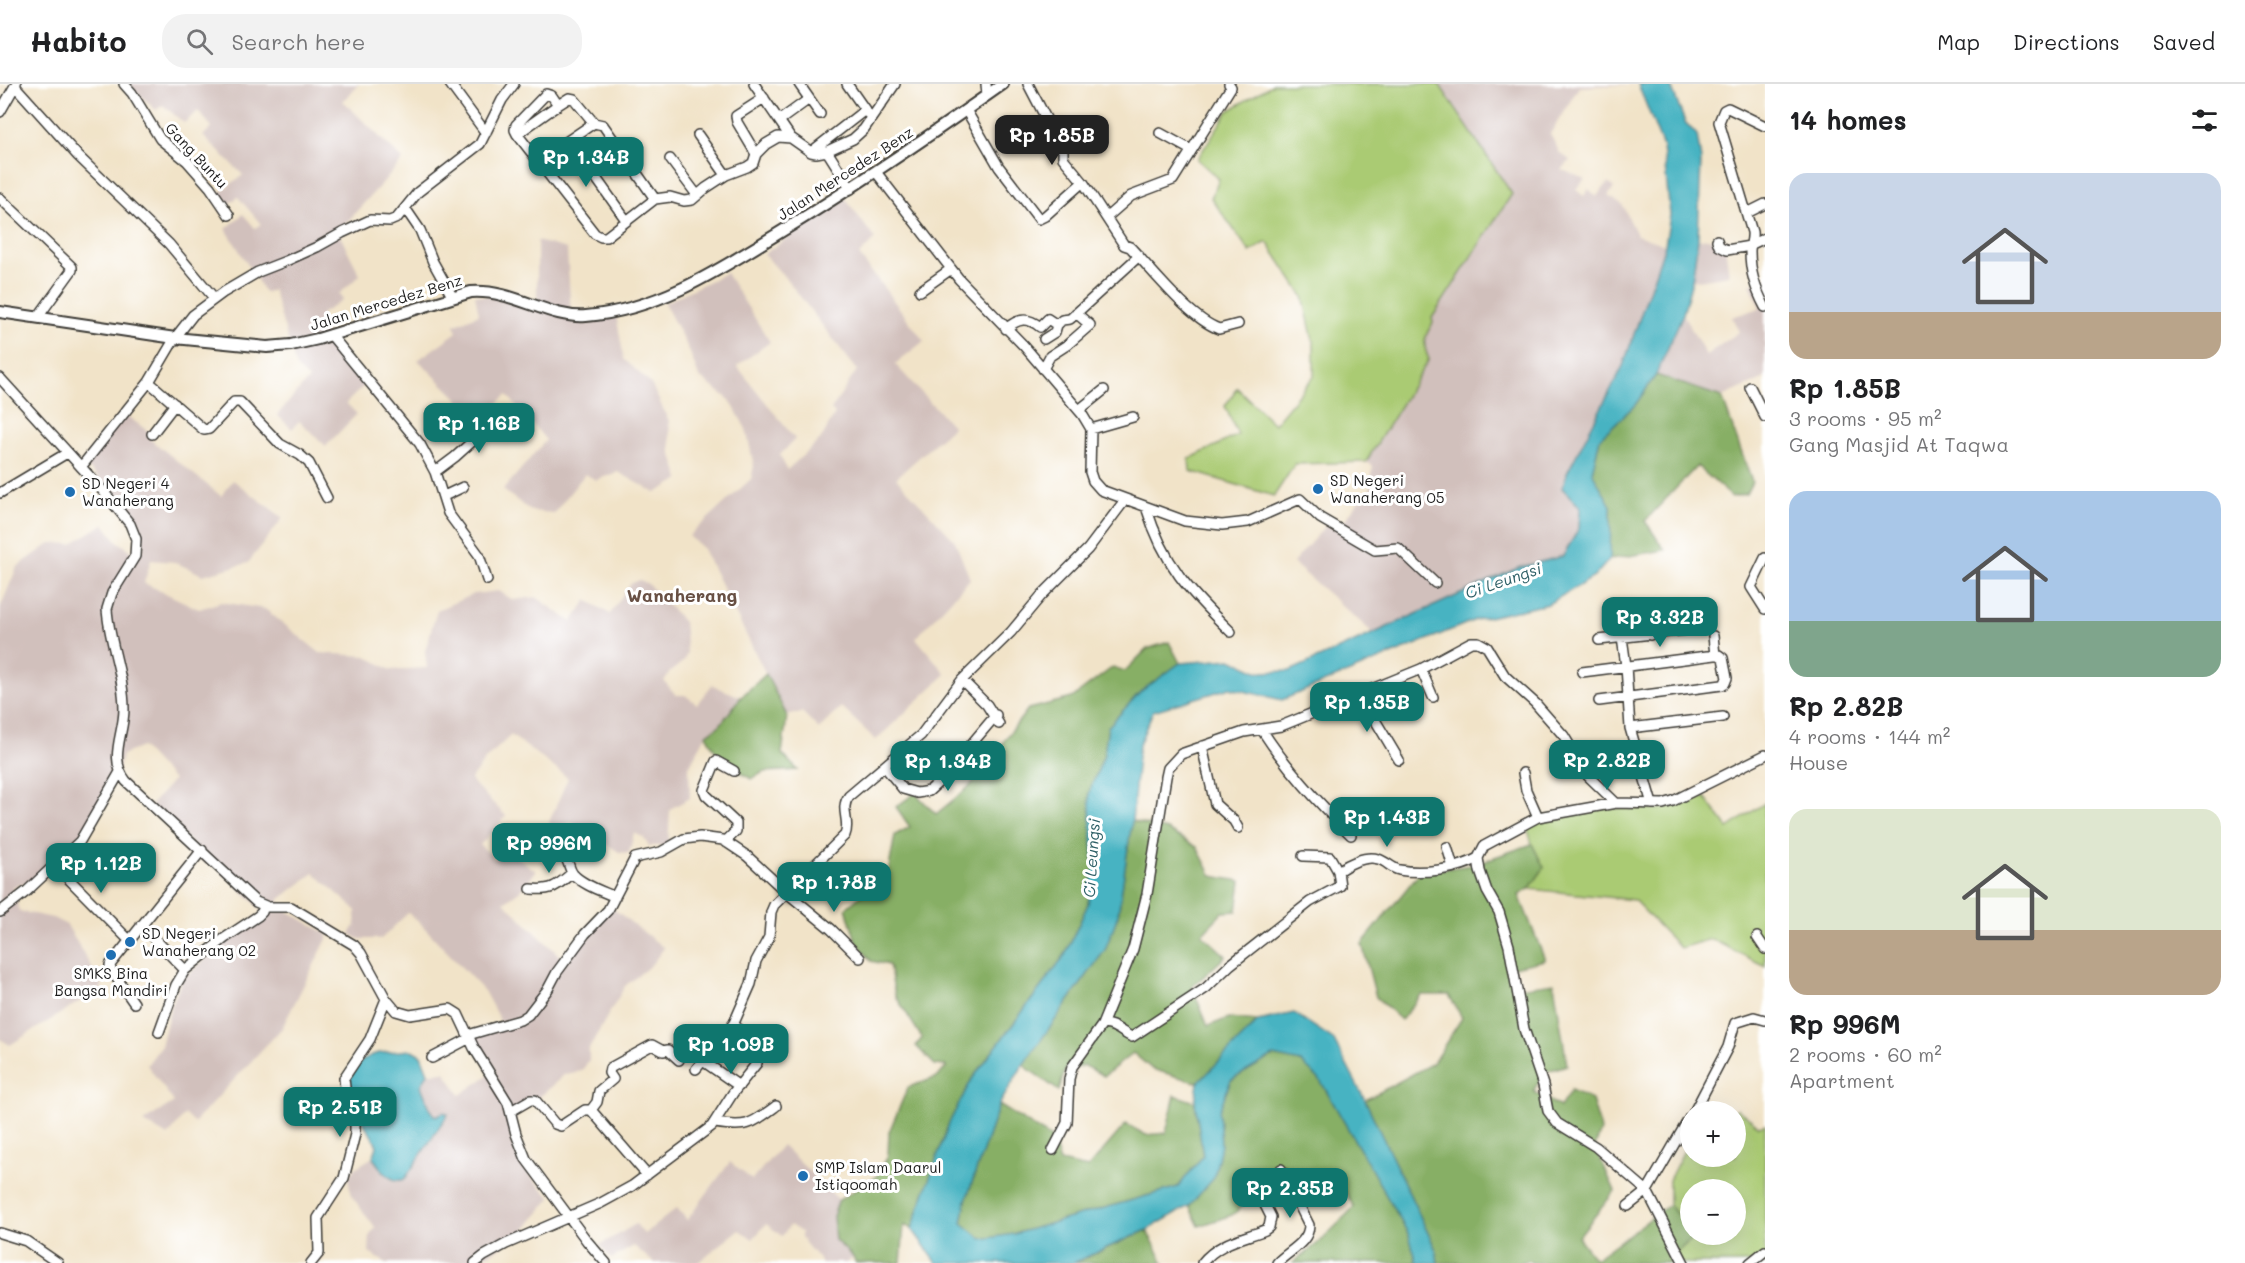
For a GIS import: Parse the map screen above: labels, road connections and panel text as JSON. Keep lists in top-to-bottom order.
{
  "streets": {
    "main road": ["Jalan Mercedez Benz"],
    "street": ["Gang Buntu"]
  },
  "districts": ["Wanaherang"],
  "water": ["Ci Leungsi"],
  "places": [
    "SD Negeri Wanaherang 05",
    "SD Negeri 4 Wanaherang",
    "SD Negeri Wanaherang 02",
    "SMKS Bina Bangsa Mandiri",
    "SMP Islam Daarul Istiqoomah"
  ],
  "page": {
    "header": "Habito",
    "search": "Search here",
    "nav": ["Map", "Directions", "Saved"],
    "heading": "14 homes",
    "price": [
      "Rp 1.85B",
      "Rp 1.34B",
      "Rp 1.16B",
      "Rp 3.32B",
      "Rp 1.35B",
      "Rp 2.82B",
      "Rp 1.34B",
      "Rp 1.43B",
      "Rp 996M",
      "Rp 1.12B",
      "Rp 1.78B",
      "Rp 1.09B",
      "Rp 2.51B",
      "Rp 2.35B"
    ],
    "list": [
      {
        "name": "Rp 1.85B",
        "note": "3 rooms · 95 m² · Gang Masjid At Taqwa"
      },
      {
        "name": "Rp 2.82B",
        "note": "4 rooms · 144 m² · House"
      },
      {
        "name": "Rp 996M",
        "note": "2 rooms · 60 m² · Apartment"
      }
    ],
    "map_buttons": ["+", "−"]
  }
}
